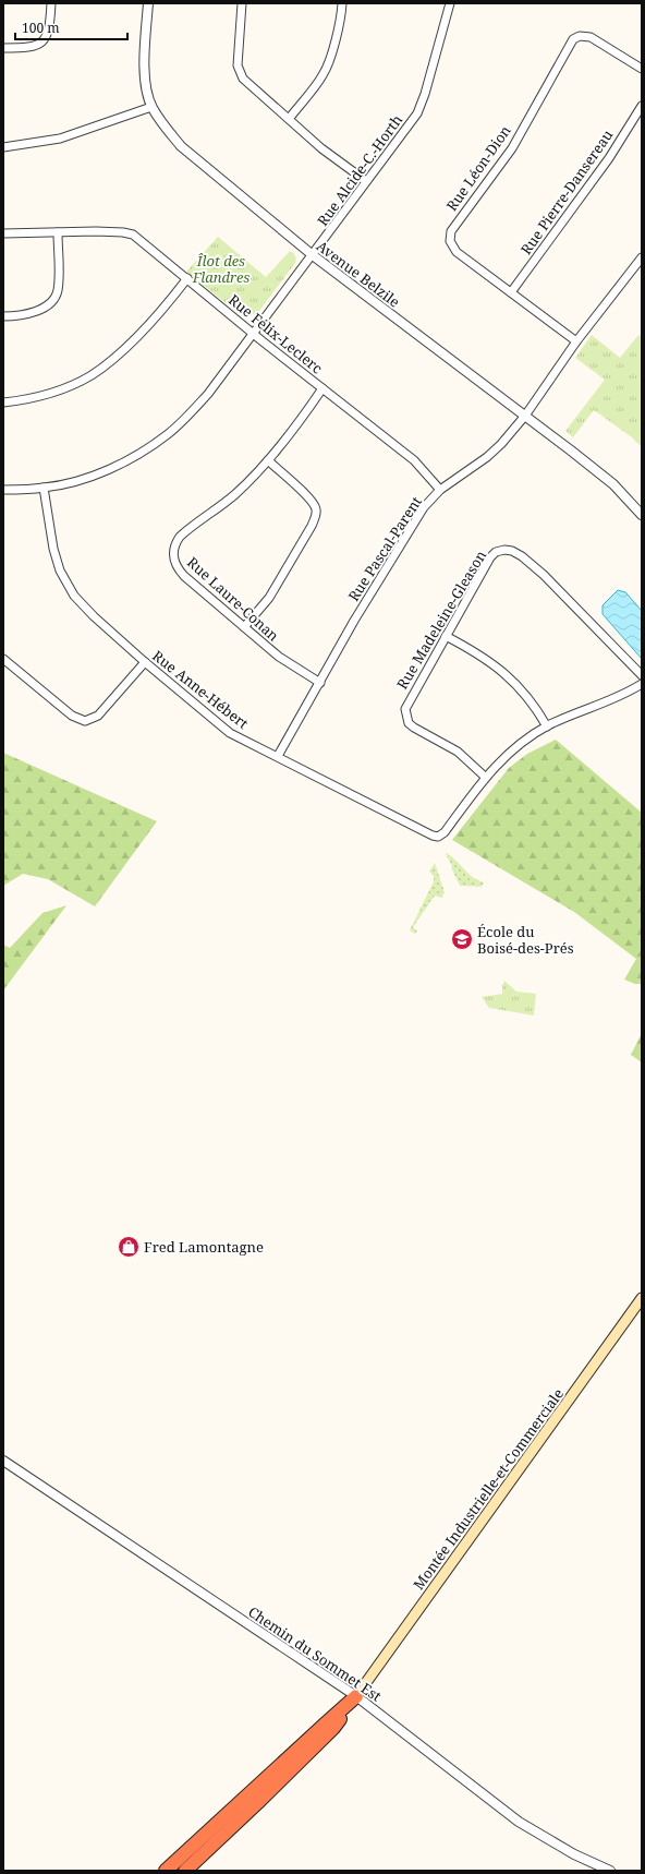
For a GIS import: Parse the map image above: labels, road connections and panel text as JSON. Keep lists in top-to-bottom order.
{
  "streets": {
    "main road": ["Montée Industrielle-et-Commerciale"],
    "street": [
      "Rue Léon-Dion",
      "Rue Alcide-C.-Horth",
      "Rue Pierre-Dansereau",
      "Avenue Belzile",
      "Rue Félix-Leclerc",
      "Rue Pascal-Parent",
      "Rue Laure-Conan",
      "Rue Madeleine-Gleason",
      "Rue Anne-Hébert",
      "Chemin du Sommet Est"
    ]
  },
  "crossings": [
    ["Rue Léon-Dion", "Rue Pierre-Dansereau"],
    ["Rue Léon-Dion", "Rue Pascal-Parent"],
    ["Rue Alcide-C.-Horth", "Avenue Belzile"],
    ["Rue Alcide-C.-Horth", "Rue Félix-Leclerc"],
    ["Rue Alcide-C.-Horth", "Rue Anne-Hébert"],
    ["Avenue Belzile", "Rue Pascal-Parent"],
    ["Rue Félix-Leclerc", "Rue Pascal-Parent"],
    ["Rue Félix-Leclerc", "Rue Laure-Conan"],
    ["Rue Pascal-Parent", "Rue Laure-Conan"],
    ["Rue Pascal-Parent", "Rue Anne-Hébert"],
    ["Rue Madeleine-Gleason", "Rue Anne-Hébert"],
    ["Montée Industrielle-et-Commerciale", "Chemin du Sommet Est"]
  ],
  "parks": ["Îlot des Flandres"],
  "places": {
    "school or university": ["École du Boisé-des-Prés"],
    "shop": ["Fred Lamontagne"]
  },
  "scale_bar": "100 m"
}
